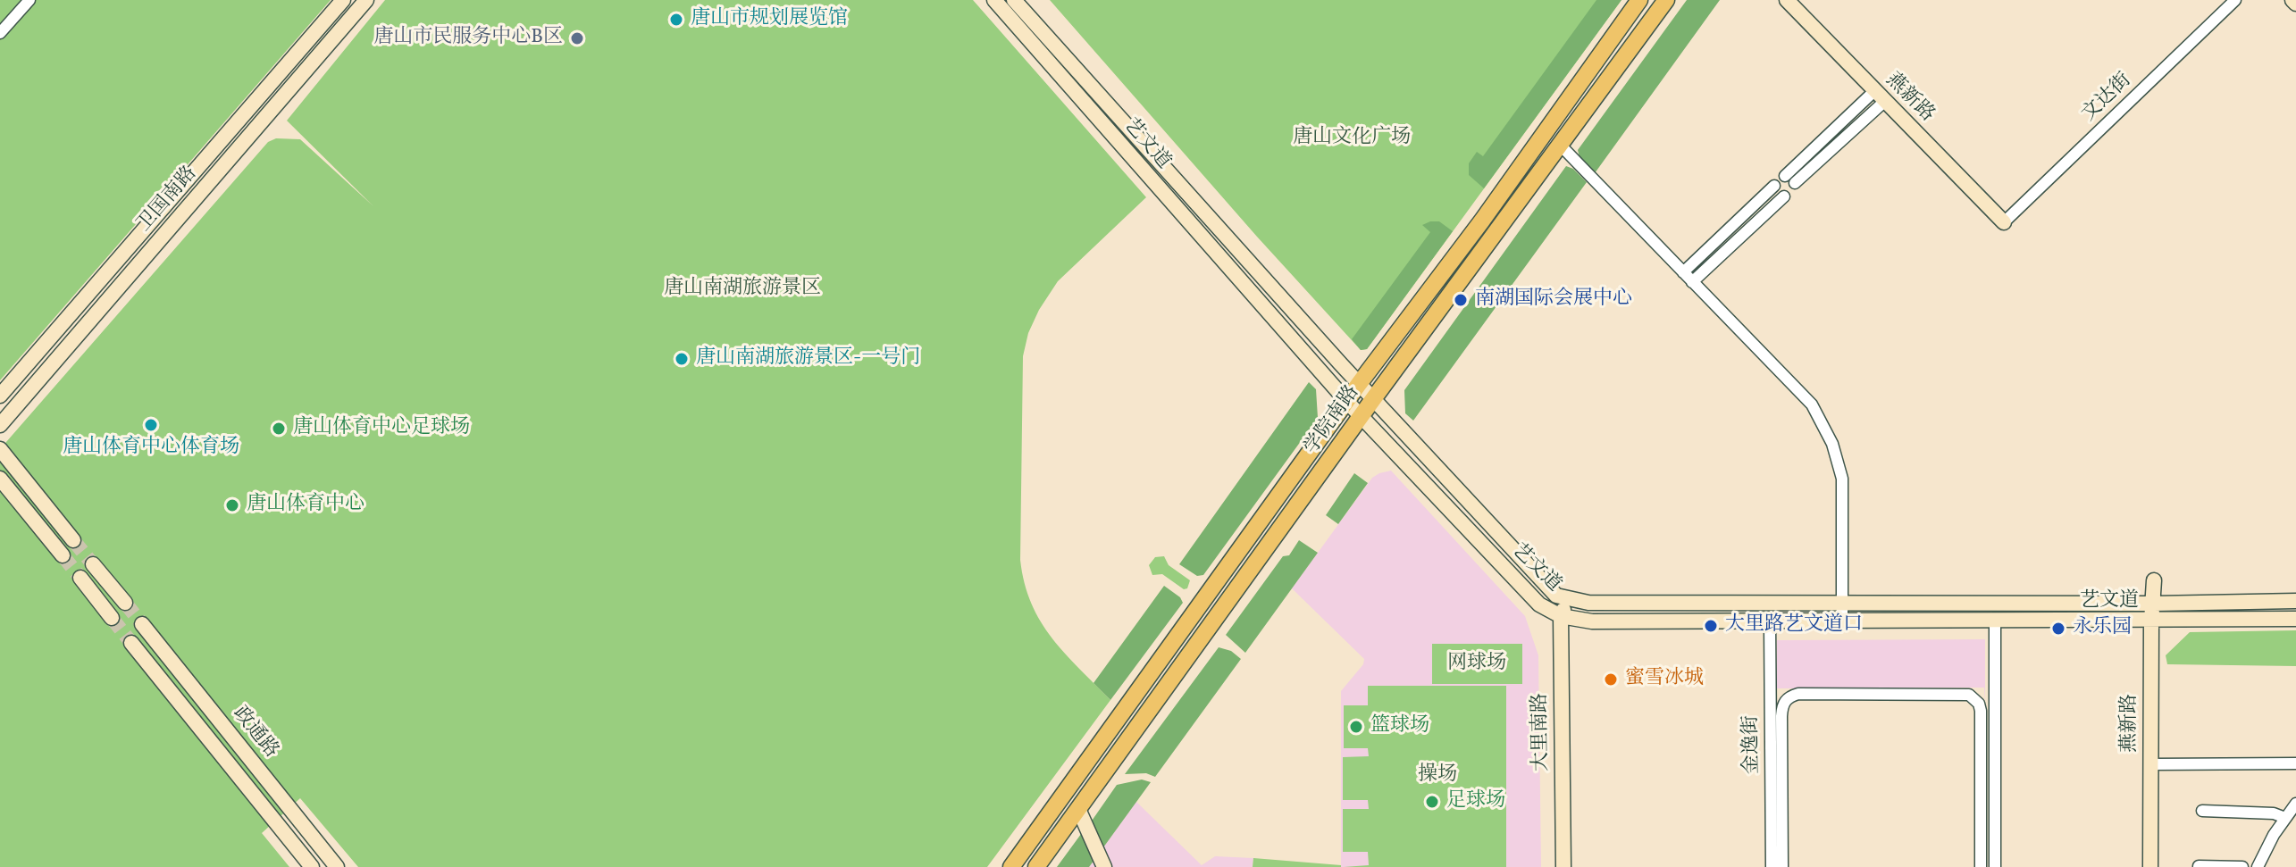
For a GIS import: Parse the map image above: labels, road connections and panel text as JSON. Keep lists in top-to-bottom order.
{
  "streets": {
    "main road": [
      "燕新路",
      "艺文道",
      "卫国南路",
      "学院南路",
      "大里南路",
      "政通路"
    ],
    "street": ["文达街", "金逸街"]
  },
  "crossings": [
    ["燕新路", "文达街"],
    ["燕新路", "艺文道"],
    ["艺文道", "学院南路"],
    ["艺文道", "大里南路"],
    ["艺文道", "金逸街"]
  ],
  "parks": [
    "唐山文化广场",
    "唐山南湖旅游景区",
    "网球场",
    "操场"
  ],
  "places": [
    "唐山市规划展览馆",
    "唐山市民服务中心B区",
    "南湖国际会展中心",
    "唐山南湖旅游景区-一号门",
    "唐山体育中心体育场",
    "唐山体育中心足球场",
    "唐山体育中心",
    "大里路艺文道口",
    "永乐园",
    "蜜雪冰城",
    "篮球场",
    "足球场"
  ]
}
